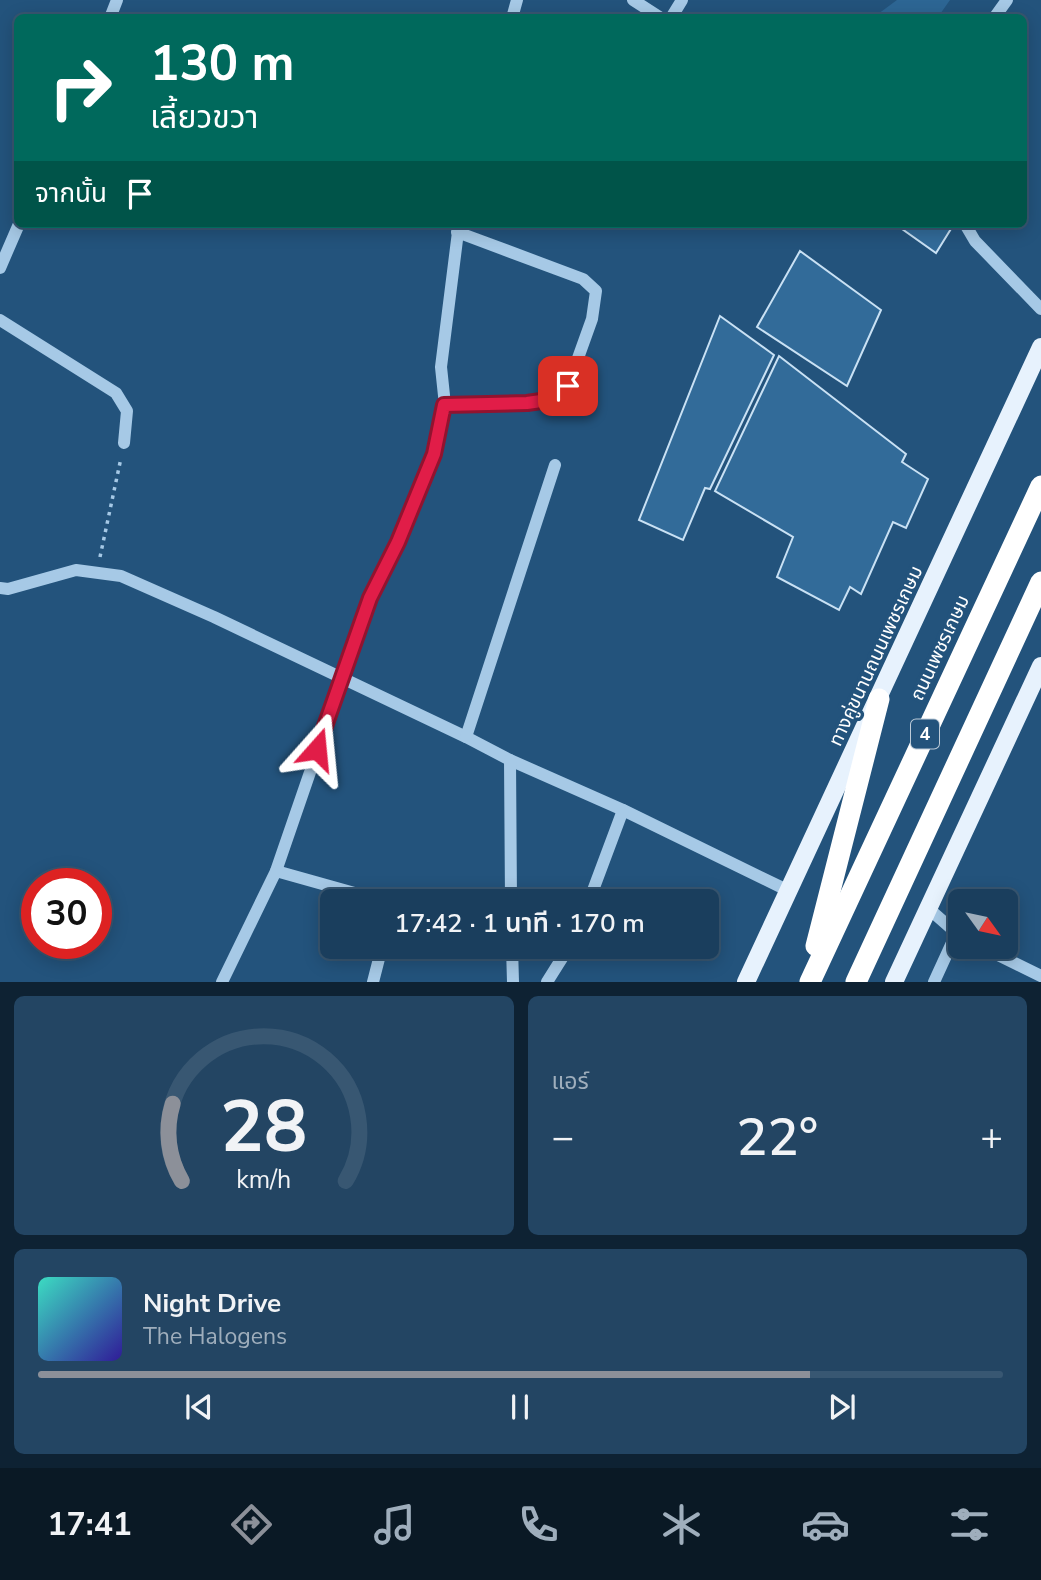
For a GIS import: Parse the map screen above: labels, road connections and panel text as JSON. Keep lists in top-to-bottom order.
{
  "streets": {
    "highway": ["ถนนเพชรเกษม", "4"],
    "main road": ["ทางคู่ขนานถนนเพชรเกษม"]
  },
  "north": "bottom right",
  "page": {
    "turn": ["130 m", "เลี้ยวขวา"],
    "then": "จากนั้น",
    "limit": "30",
    "trip": "17:42 · 1 นาที · 170 m",
    "tile": "แอร์",
    "heat": ["−", "22°", "+"],
    "song": ["Night Drive", "The Halogens"],
    "tabs": "17:41",
    "gauge": ["28", "km/h"]
  }
}
